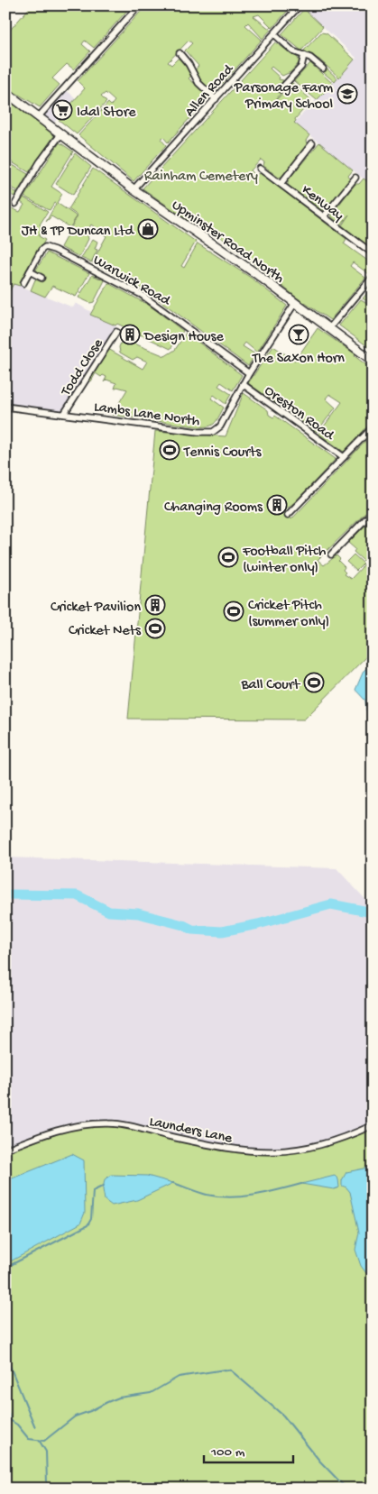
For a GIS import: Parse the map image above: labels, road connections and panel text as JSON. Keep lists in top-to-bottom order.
{
  "streets": {
    "street": [
      "Allen Road",
      "Kenway",
      "Upminster Road North",
      "Warwick Road",
      "Todd Close",
      "Oreston Road",
      "Lambs Lane North",
      "Launders Lane"
    ]
  },
  "crossings": [
    ["Allen Road", "Upminster Road North"],
    ["Upminster Road North", "Lambs Lane North"],
    ["Warwick Road", "Lambs Lane North"],
    ["Todd Close", "Lambs Lane North"],
    ["Oreston Road", "Lambs Lane North"]
  ],
  "parks": ["Rainham Cemetery"],
  "places": {
    "school or university": ["Parsonage Farm Primary School"],
    "supermarket": ["Idal Store"],
    "shop": ["JH & TP Duncan Ltd"],
    "building": ["Design House", "Changing Rooms", "Cricket Pavilion"],
    "bar": ["The Saxon Horn"],
    "sports": [
      "Tennis Courts",
      "Football Pitch (winter only)",
      "Cricket Pitch (summer only)",
      "Cricket Nets",
      "Ball Court"
    ]
  },
  "scale_bar": "100 m"
}
